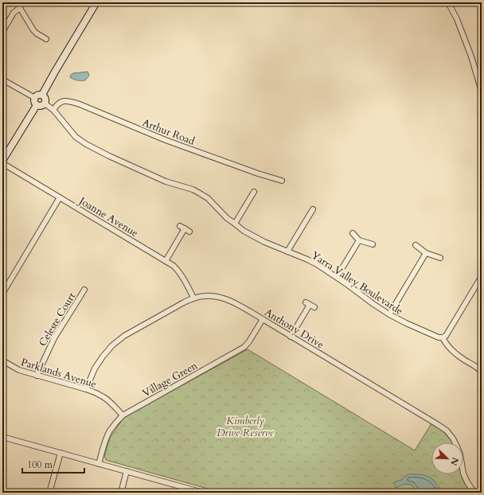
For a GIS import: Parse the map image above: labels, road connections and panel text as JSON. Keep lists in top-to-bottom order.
{
  "streets": {
    "street": [
      "Arthur Road",
      "Joanne Avenue",
      "Yarra Valley Boulevarde",
      "Celeste Court",
      "Anthony Drive",
      "Parklands Avenue",
      "Village Green"
    ]
  },
  "crossings": [
    ["Arthur Road", "Yarra Valley Boulevarde"],
    ["Joanne Avenue", "Anthony Drive"],
    ["Celeste Court", "Parklands Avenue"],
    ["Anthony Drive", "Parklands Avenue"],
    ["Anthony Drive", "Village Green"],
    ["Parklands Avenue", "Village Green"]
  ],
  "parks": ["Kimberly Drive Reserve"],
  "scale_bar": "100 m",
  "north": "bottom right"
}
